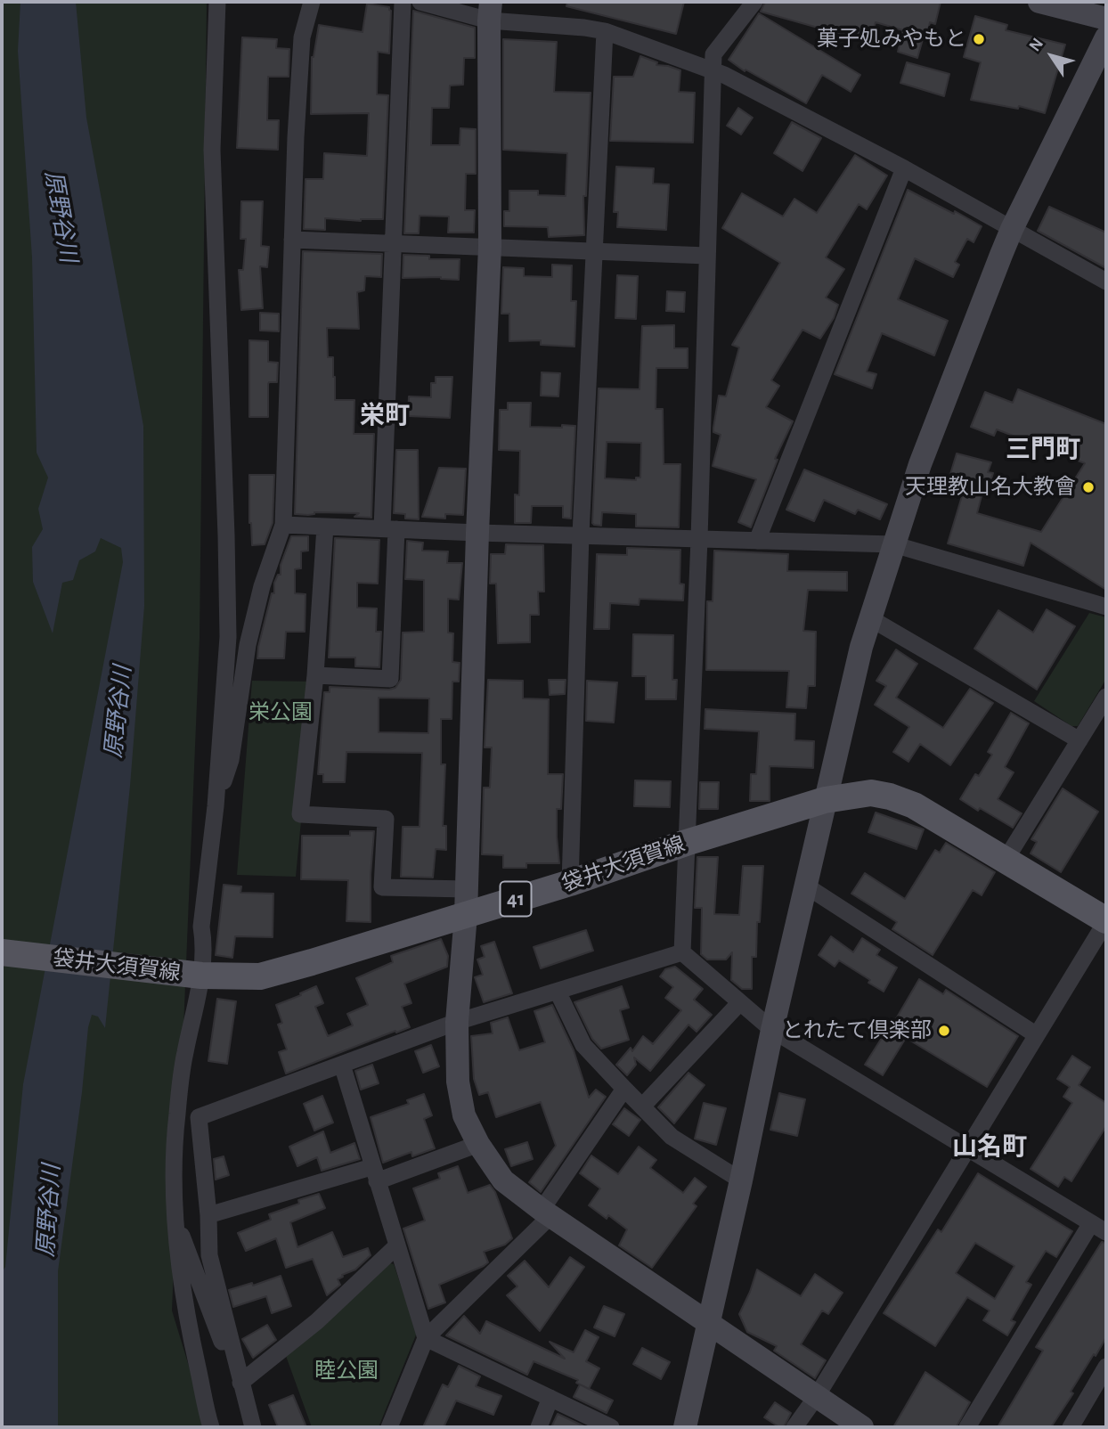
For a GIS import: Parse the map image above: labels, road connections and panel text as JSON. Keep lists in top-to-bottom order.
{
  "streets": {
    "main road": ["袋井大須賀線", "41"]
  },
  "districts": ["栄町", "三門町", "山名町"],
  "water": ["原野谷川"],
  "parks": ["栄公園", "睦公園"],
  "places": ["菓子処みやもと", "天理教山名大教會", "とれたて倶楽部"],
  "north": "top left"
}
